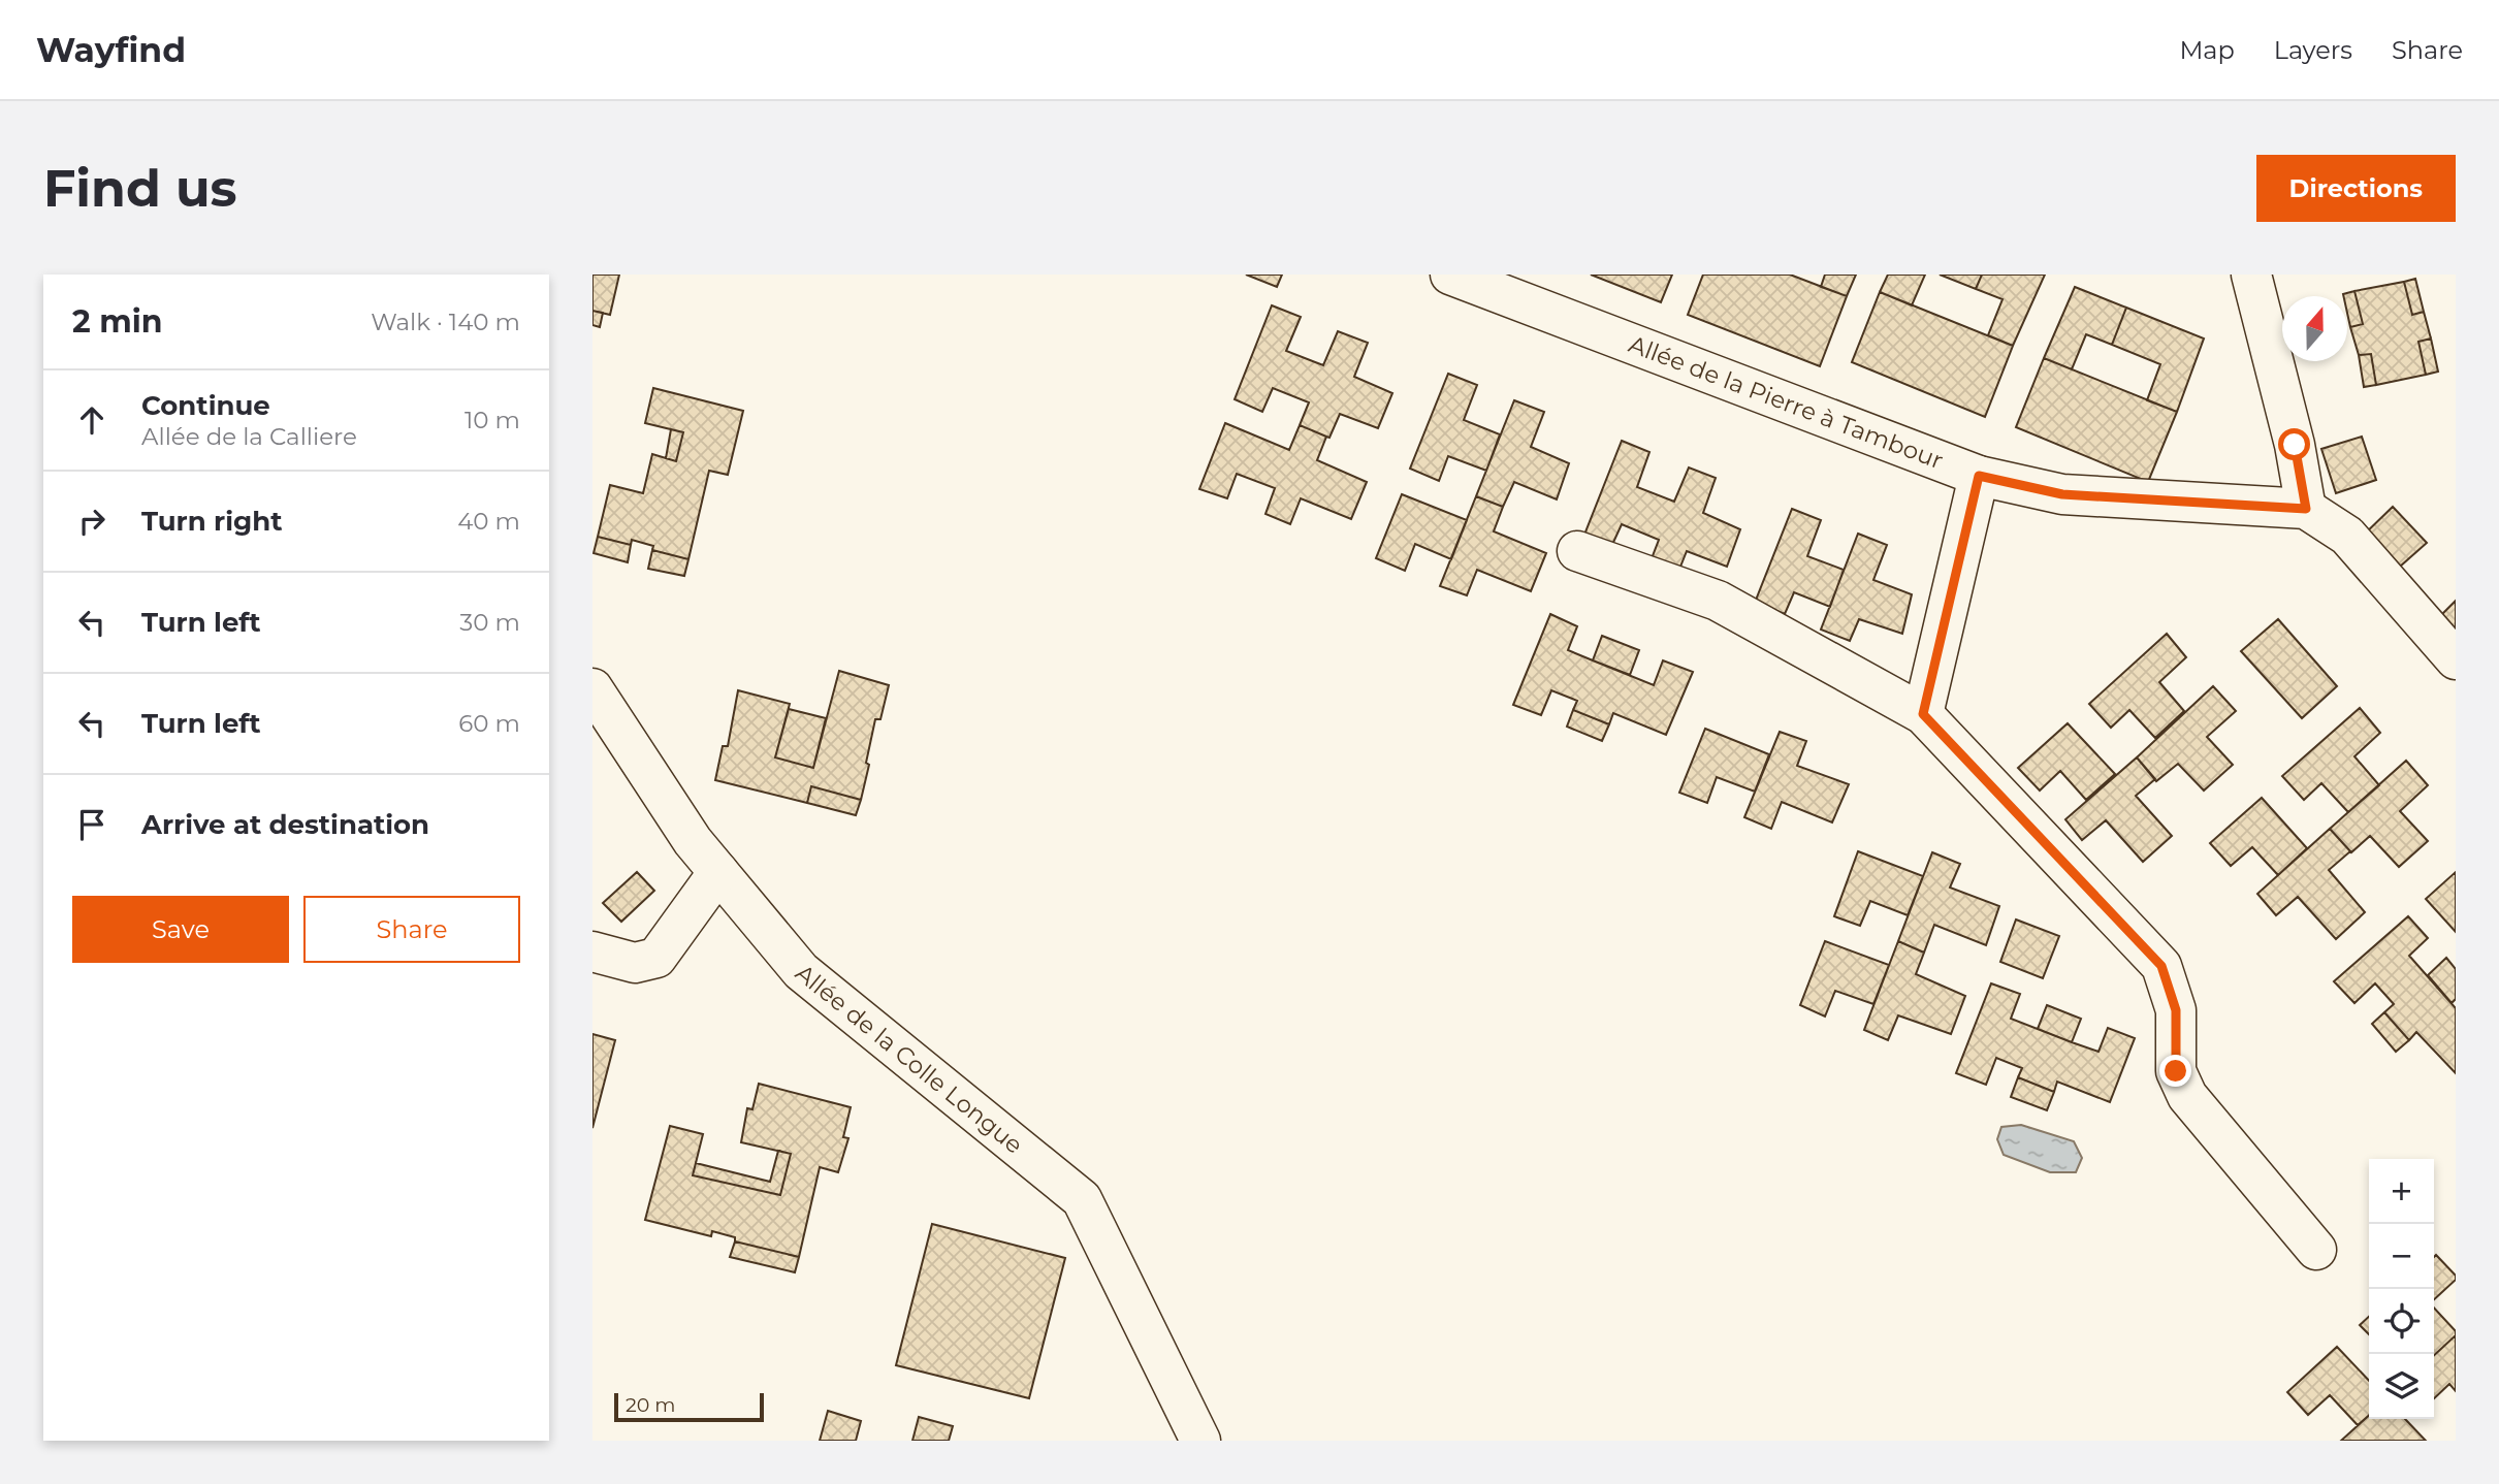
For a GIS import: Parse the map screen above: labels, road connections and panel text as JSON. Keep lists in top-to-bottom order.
{
  "streets": {
    "street": ["Allée de la Pierre à Tambour", "Allée de la Colle Longue"]
  },
  "scale_bar": "20 m",
  "north": "top",
  "page": {
    "header": "Wayfind",
    "nav": ["Map", "Layers", "Share"],
    "buttons": [
      "Directions",
      ["Save", "Share"]
    ],
    "title": "Find us",
    "heading": ["2 min", "Walk · 140 m"],
    "list": [
      ["Continue", "Allée de la Calliere", "10 m"],
      ["Turn right", "40 m"],
      ["Turn left", "30 m"],
      ["Turn left", "60 m"],
      "Arrive at destination"
    ],
    "map_buttons": ["+", "−"],
    "scale": "20 m"
  }
}
